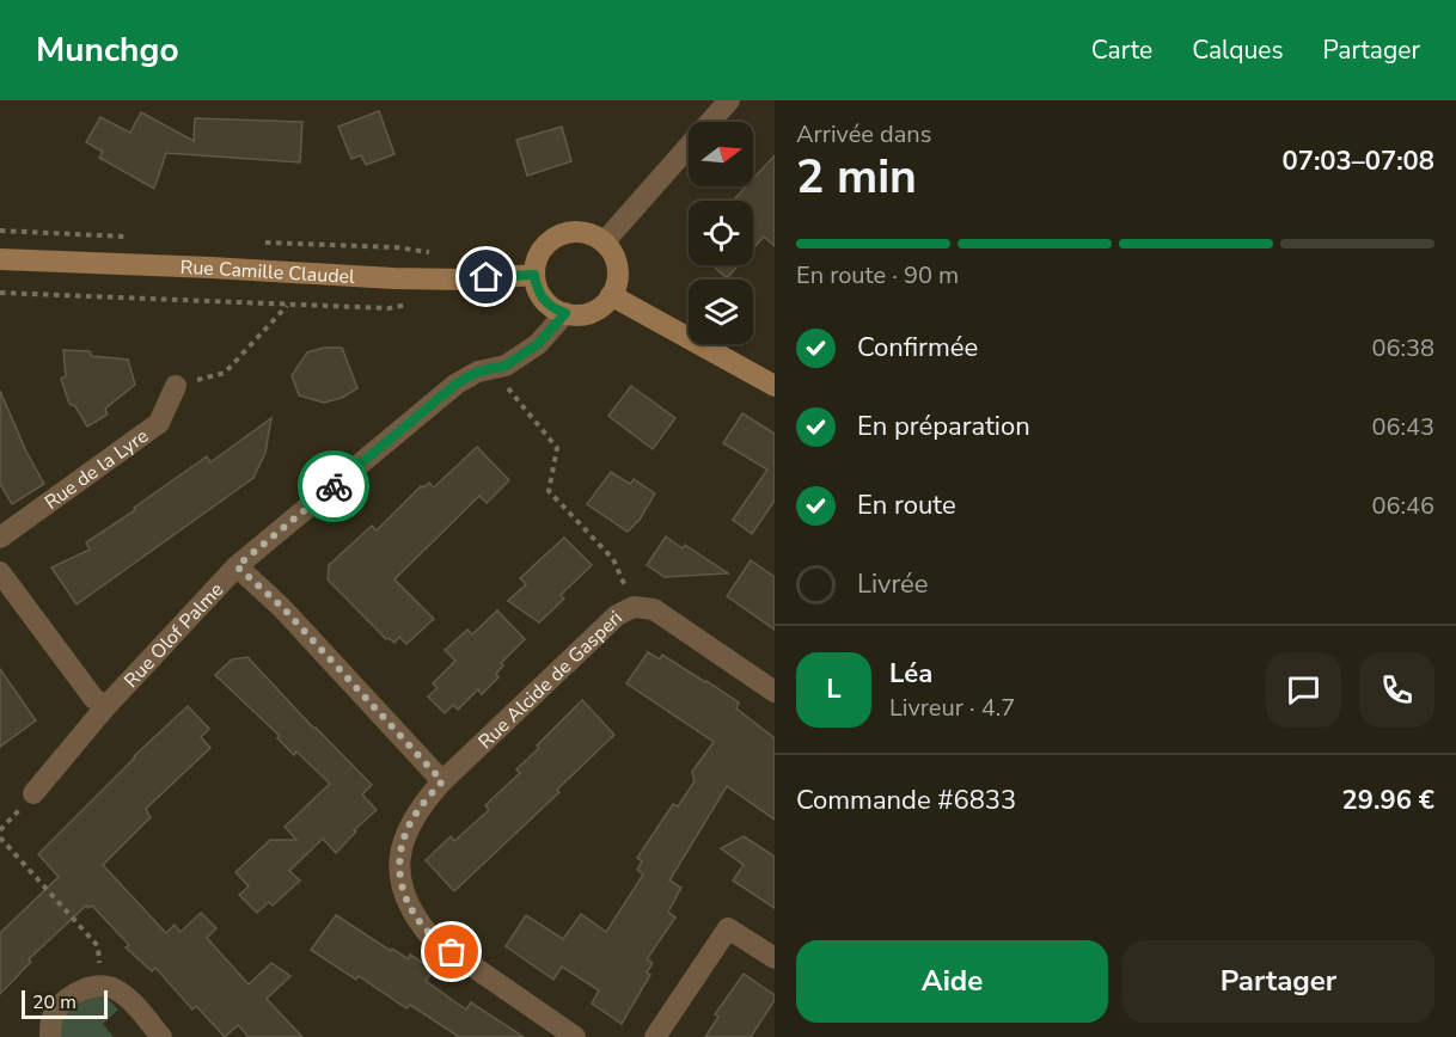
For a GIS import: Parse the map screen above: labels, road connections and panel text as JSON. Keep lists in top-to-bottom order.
{
  "streets": {
    "street": [
      "Rue Camille Claudel",
      "Rue de la Lyre",
      "Rue Olof Palme",
      "Rue Alcide de Gasperi"
    ]
  },
  "crossings": [
    ["Rue Camille Claudel", "Rue Olof Palme"]
  ],
  "scale_bar": "20 m",
  "north": "right",
  "page": {
    "header": "Munchgo",
    "nav": ["Carte", "Calques", "Partager"],
    "heading": ["2 min", "Arrivée dans", "07:03–07:08"],
    "panel": [
      "Léa",
      "Livreur · 4.7",
      "Commande #6833",
      "29.96 €"
    ],
    "bar": "En route · 90 m",
    "list": [
      ["Confirmée", "06:38"],
      ["En préparation", "06:43"],
      ["En route", "06:46"],
      "Livrée"
    ],
    "round": "L",
    "buttons": ["Aide", "Partager"],
    "scale": "20 m"
  }
}
